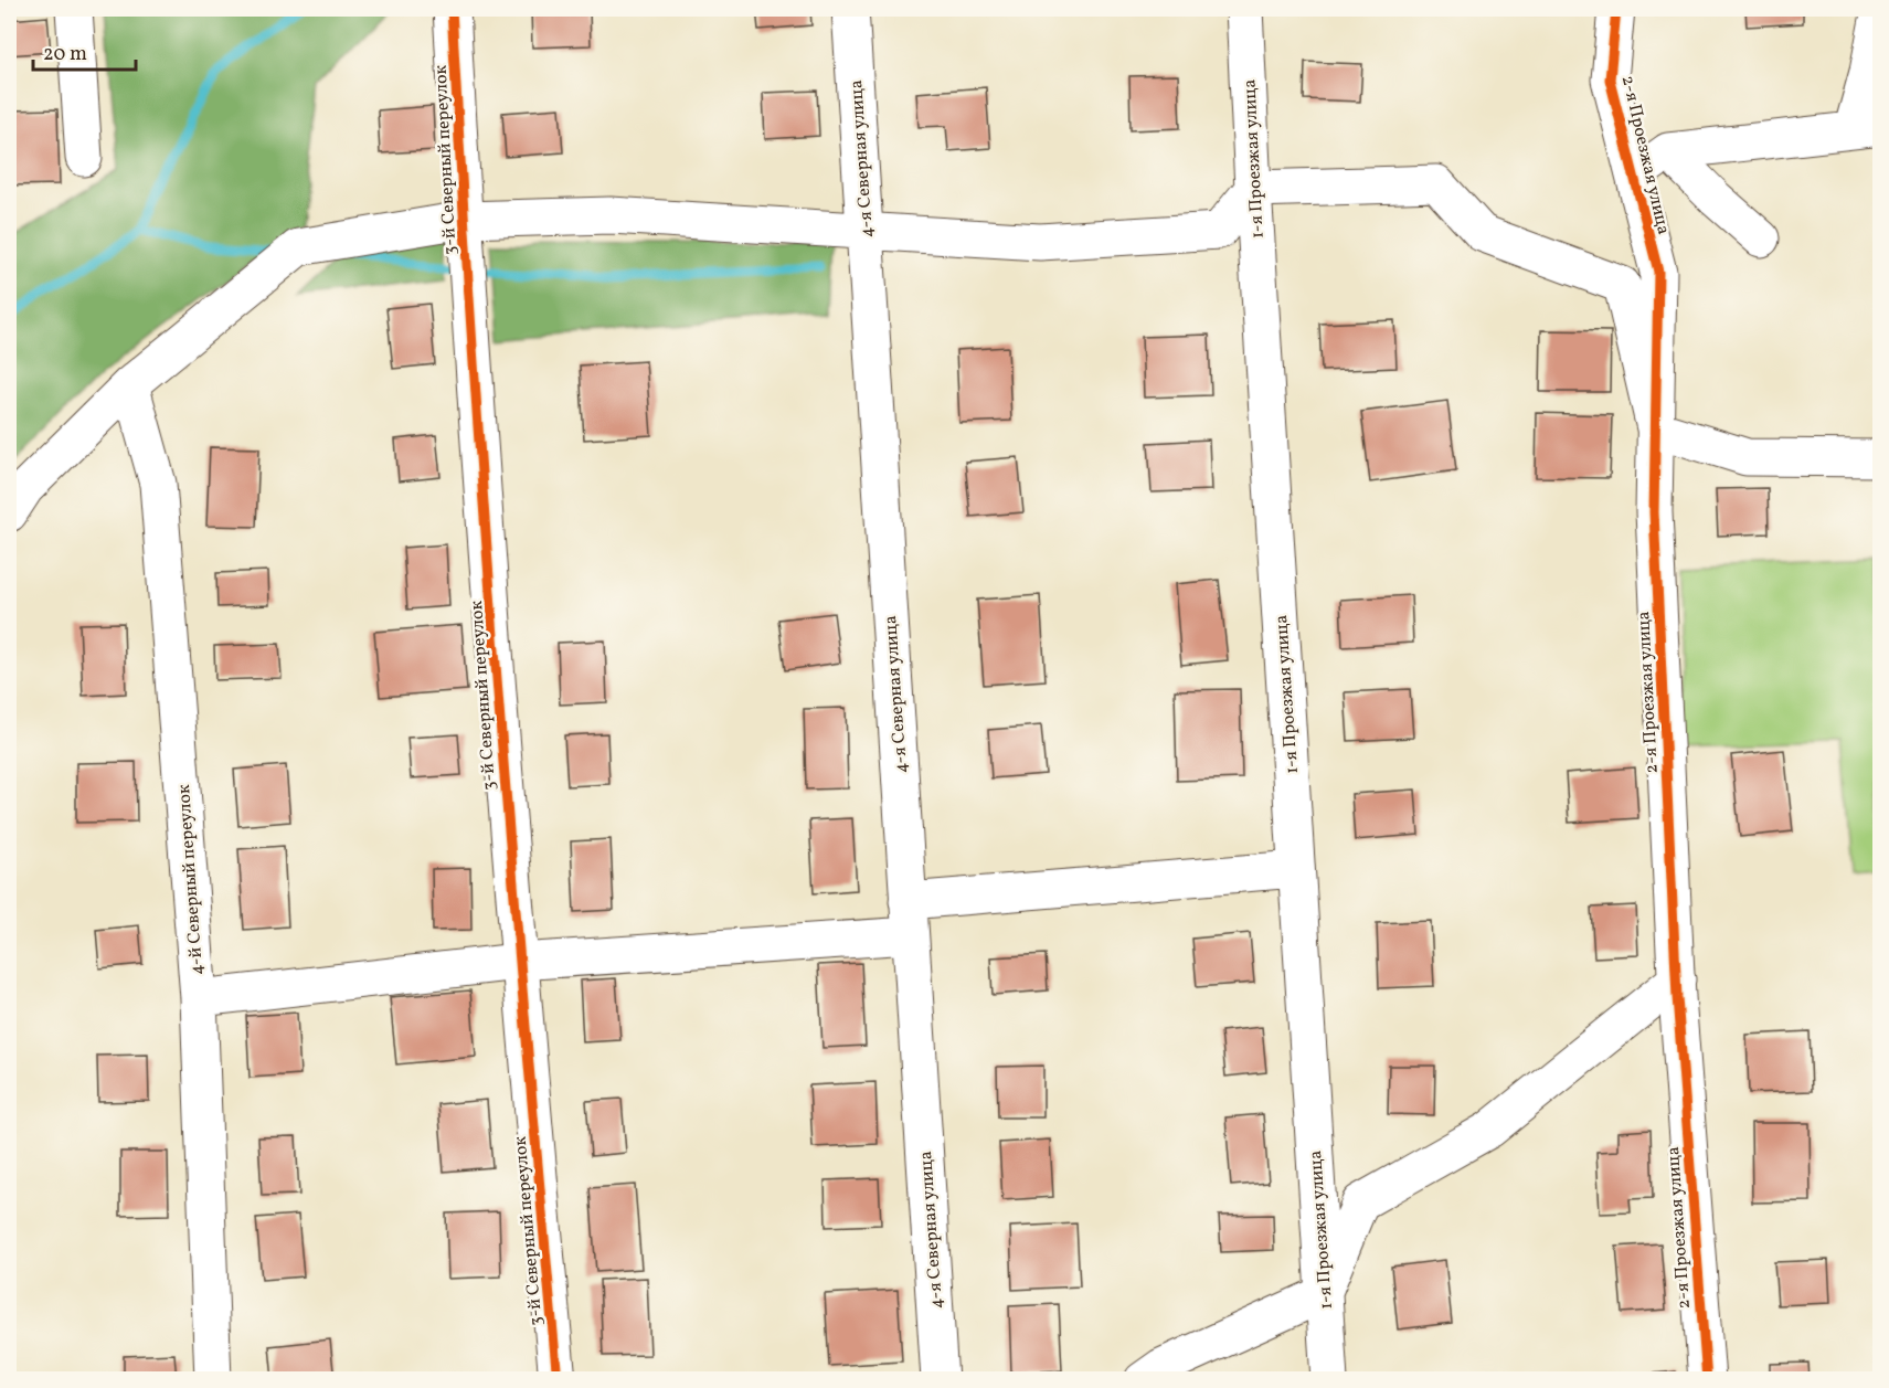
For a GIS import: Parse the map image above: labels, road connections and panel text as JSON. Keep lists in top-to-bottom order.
{
  "streets": {
    "street": [
      "2-я Проезжая улица",
      "4-я Северная улица",
      "1-я Проезжая улица",
      "3-й Северный переулок",
      "4-й Северный переулок"
    ]
  },
  "scale_bar": "20 m"
}
